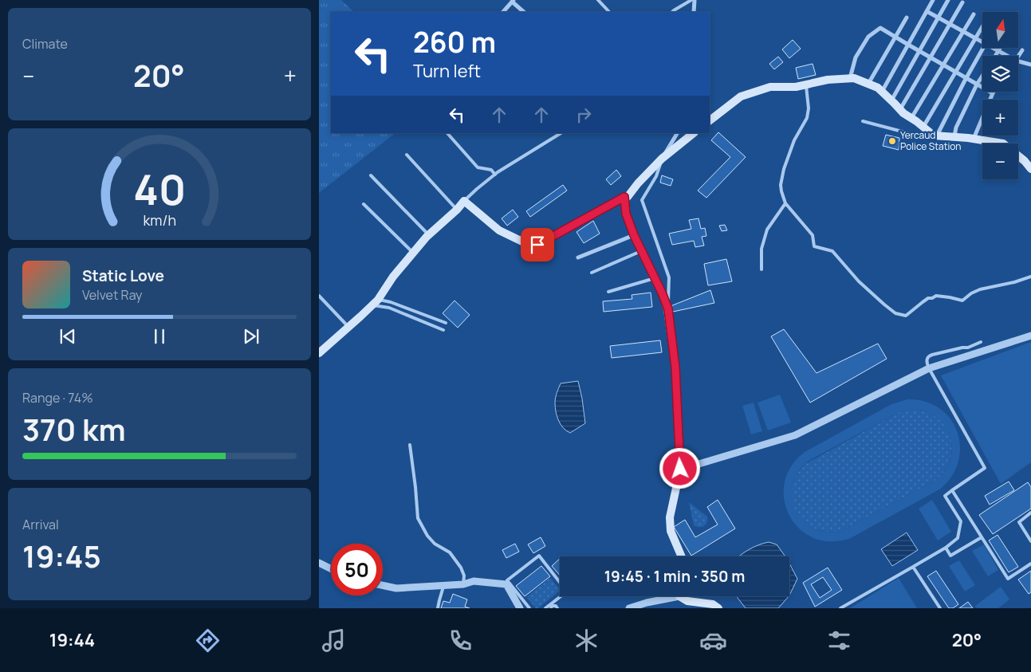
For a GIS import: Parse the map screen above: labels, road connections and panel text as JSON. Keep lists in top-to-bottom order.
{
  "places": ["Yercaud Police Station"],
  "north": "top",
  "page": {
    "tile": [
      "Climate",
      ["Range · 74%", "370 km"],
      ["Arrival", "19:45"]
    ],
    "map_buttons": ["+", "−"],
    "turn": ["260 m", "Turn left"],
    "heat": ["−", "20°", "+"],
    "song": ["Static Love", "Velvet Ray"],
    "limit": "50",
    "trip": "19:45 · 1 min · 350 m",
    "tabs": ["19:44", "20°"],
    "gauge": ["40", "km/h"]
  }
}
